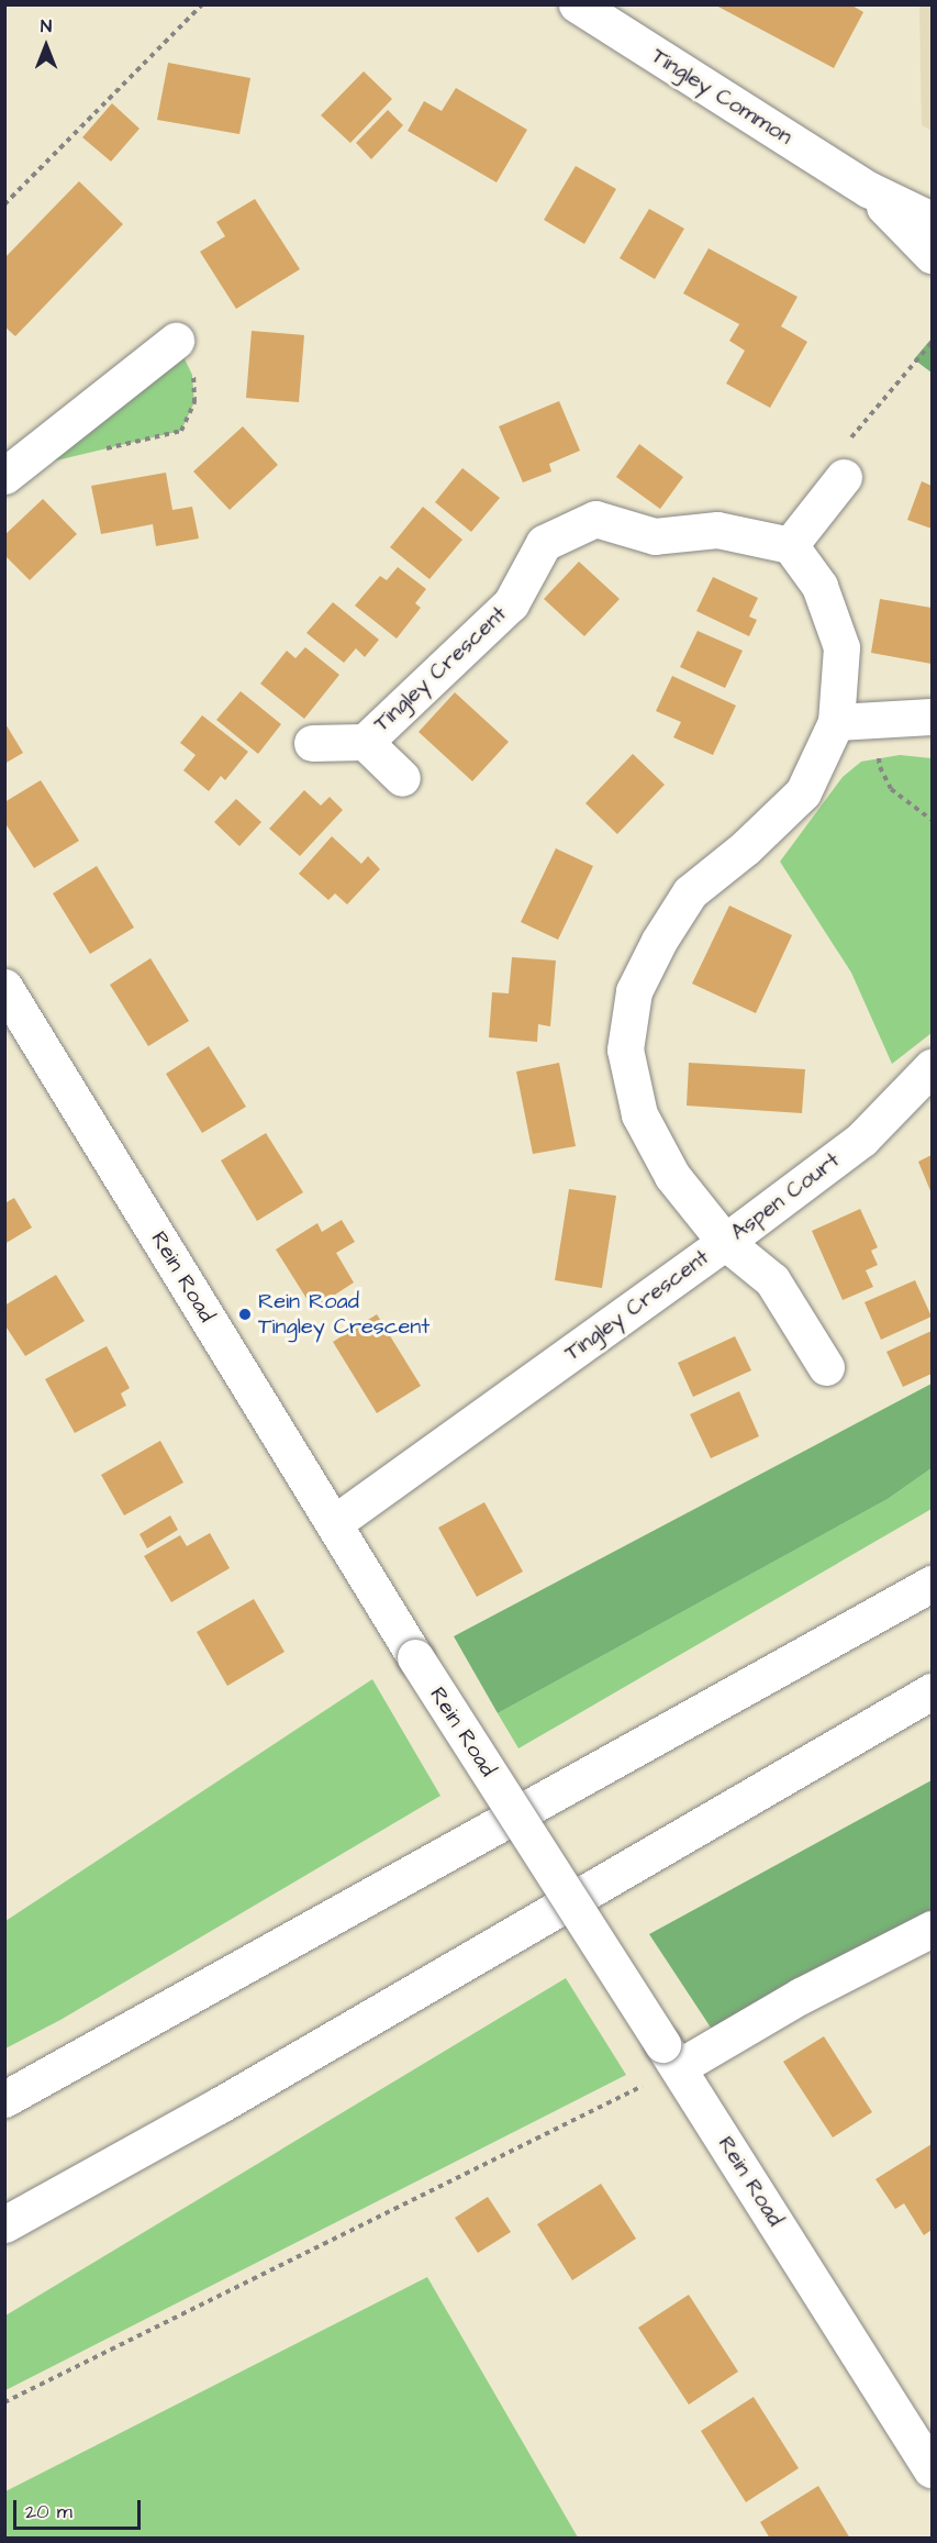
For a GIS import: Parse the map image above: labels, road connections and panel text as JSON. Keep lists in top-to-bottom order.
{
  "streets": {
    "main road": [
      "Tingley Common",
      "Tingley Crescent",
      "Aspen Court",
      "Rein Road"
    ]
  },
  "crossings": [
    ["Tingley Crescent", "Aspen Court"],
    ["Tingley Crescent", "Rein Road"]
  ],
  "places": ["Rein Road Tingley Crescent"],
  "scale_bar": "20 m",
  "north": "top"
}
